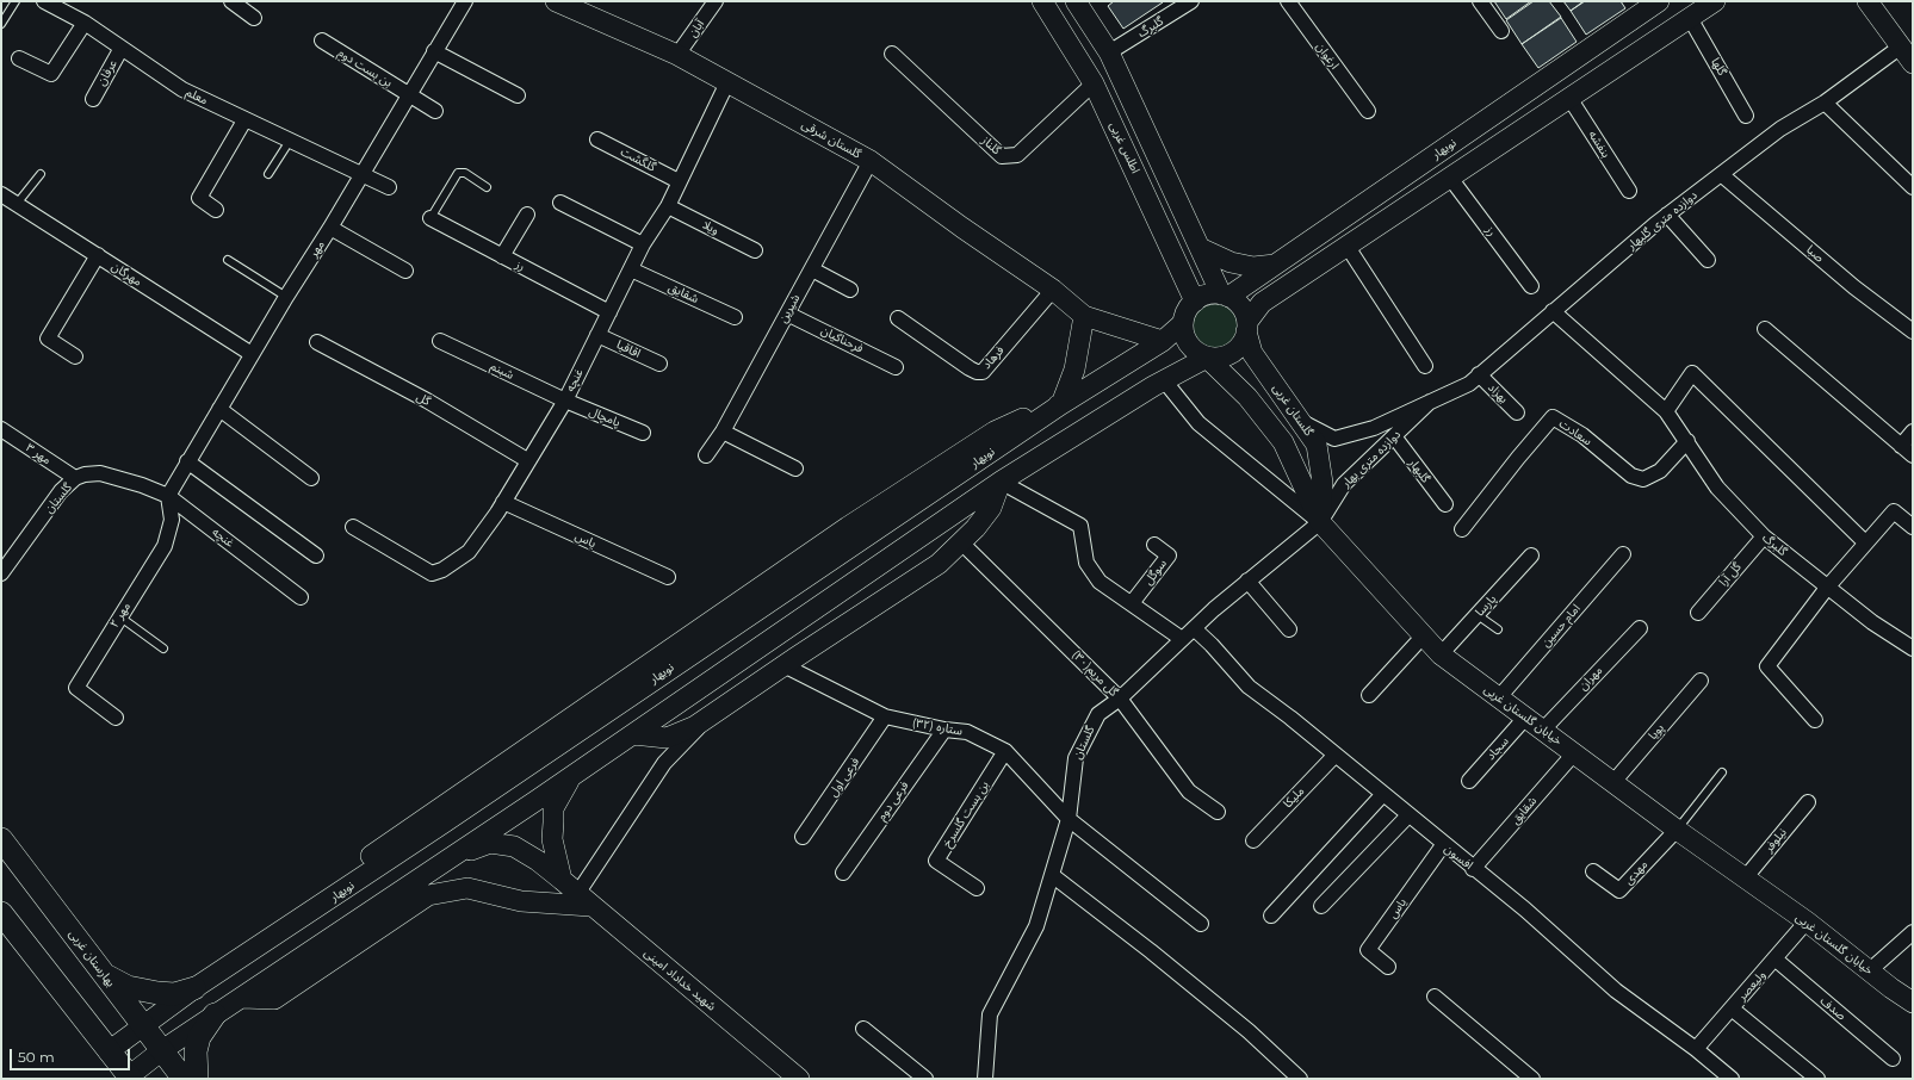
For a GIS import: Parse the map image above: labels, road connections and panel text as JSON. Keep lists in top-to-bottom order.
{
  "streets": {
    "main road": ["بهارستان غربی"],
    "street": [
      "گلبرگ",
      "آبان",
      "ارغوان",
      "گلها",
      "بن بست دوم",
      "عرفان",
      "معلم",
      "گلستان شرقی",
      "بنفشه",
      "گلناز",
      "اطلس غربی",
      "نوبهار",
      "گلگشت",
      "دوازده متری گلبهار",
      "ویلا",
      "رز",
      "مهر",
      "صبا",
      "مهرگان",
      "شقایق",
      "شیرین",
      "فرحناکیان",
      "اقاقیا",
      "فرهاد",
      "شبنم",
      "غنچه",
      "بهزاد",
      "گل",
      "گلستان غربی",
      "پامچال",
      "سعادت",
      "مهر ۳",
      "دوازده متری بهار",
      "گلبهار",
      "گلستان",
      "یاس",
      "سوگل",
      "گل آرا",
      "پارسا",
      "مهر ۲",
      "امام حسین",
      "گل مریم(۳۰)",
      "مهران",
      "خیابان گلستان غربی",
      "ستاره (۳۲)",
      "پویا",
      "سجاد",
      "فرعی اول",
      "ملیکا",
      "فرعی دوم",
      "بن بست گلسرخ",
      "نیلوفر",
      "افسون",
      "مهدی",
      "شهید خداداد امینی",
      "ولیعصر",
      "صدف"
    ]
  },
  "crossings": [
    ["گلبرگ", "دوازده متری گلبهار"],
    ["گلبرگ", "سعادت"],
    ["گلبرگ", "گل آرا"],
    ["آبان", "گلستان شرقی"],
    ["بن بست دوم", "مهر"],
    ["عرفان", "معلم"],
    ["معلم", "مهر"],
    ["گلستان شرقی", "نوبهار"],
    ["گلستان شرقی", "شیرین"],
    ["گلستان شرقی", "فرهاد"],
    ["گلستان شرقی", "غنچه"],
    ["گلناز", "اطلس غربی"],
    ["اطلس غربی", "نوبهار"],
    ["اطلس غربی", "گلستان غربی"],
    ["اطلس غربی", "خیابان گلستان غربی"],
    ["نوبهار", "گلستان غربی"],
    ["نوبهار", "خیابان گلستان غربی"],
    ["نوبهار", "بهارستان غربی"],
    ["گلگشت", "غنچه"],
    ["دوازده متری گلبهار", "صبا"],
    ["دوازده متری گلبهار", "بهزاد"],
    ["دوازده متری گلبهار", "گلستان غربی"],
    ["دوازده متری گلبهار", "دوازده متری بهار"],
    ["ویلا", "غنچه"],
    ["رز", "غنچه"],
    ["مهر", "مهرگان"],
    ["مهر", "غنچه"],
    ["مهر", "گلستان"],
    ["مهر", "مهر ۲"],
    ["شقایق", "غنچه"],
    ["شقایق", "خیابان گلستان غربی"],
    ["شقایق", "افسون"],
    ["شیرین", "فرحناکیان"],
    ["اقاقیا", "غنچه"],
    ["شبنم", "غنچه"],
    ["شبنم", "پامچال"],
    ["غنچه", "گل"],
    ["غنچه", "پامچال"],
    ["غنچه", "گلستان"],
    ["غنچه", "یاس"],
    ["غنچه", "مهر ۲"],
    ["گلستان غربی", "دوازده متری بهار"],
    ["گلستان غربی", "گلستان"],
    ["گلستان غربی", "خیابان گلستان غربی"],
    ["مهر ۳", "گلستان"],
    ["دوازده متری بهار", "گلبهار"],
    ["دوازده متری بهار", "گلستان"],
    ["دوازده متری بهار", "خیابان گلستان غربی"],
    ["گلستان", "مهر ۲"],
    ["گلستان", "گل مریم(۳۰)"],
    ["گلستان", "خیابان گلستان غربی"],
    ["گلستان", "ستاره (۳۲)"],
    ["گلستان", "افسون"],
    ["یاس", "افسون"],
    ["پارسا", "خیابان گلستان غربی"],
    ["امام حسین", "خیابان گلستان غربی"],
    ["مهران", "خیابان گلستان غربی"],
    ["خیابان گلستان غربی", "پویا"],
    ["خیابان گلستان غربی", "سجاد"],
    ["خیابان گلستان غربی", "نیلوفر"],
    ["خیابان گلستان غربی", "مهدی"],
    ["خیابان گلستان غربی", "ولیعصر"],
    ["ستاره (۳۲)", "فرعی اول"],
    ["ستاره (۳۲)", "فرعی دوم"],
    ["ستاره (۳۲)", "بن بست گلسرخ"],
    ["ملیکا", "افسون"],
    ["افسون", "ولیعصر"],
    ["ولیعصر", "صدف"]
  ],
  "scale_bar": "50 m"
}
